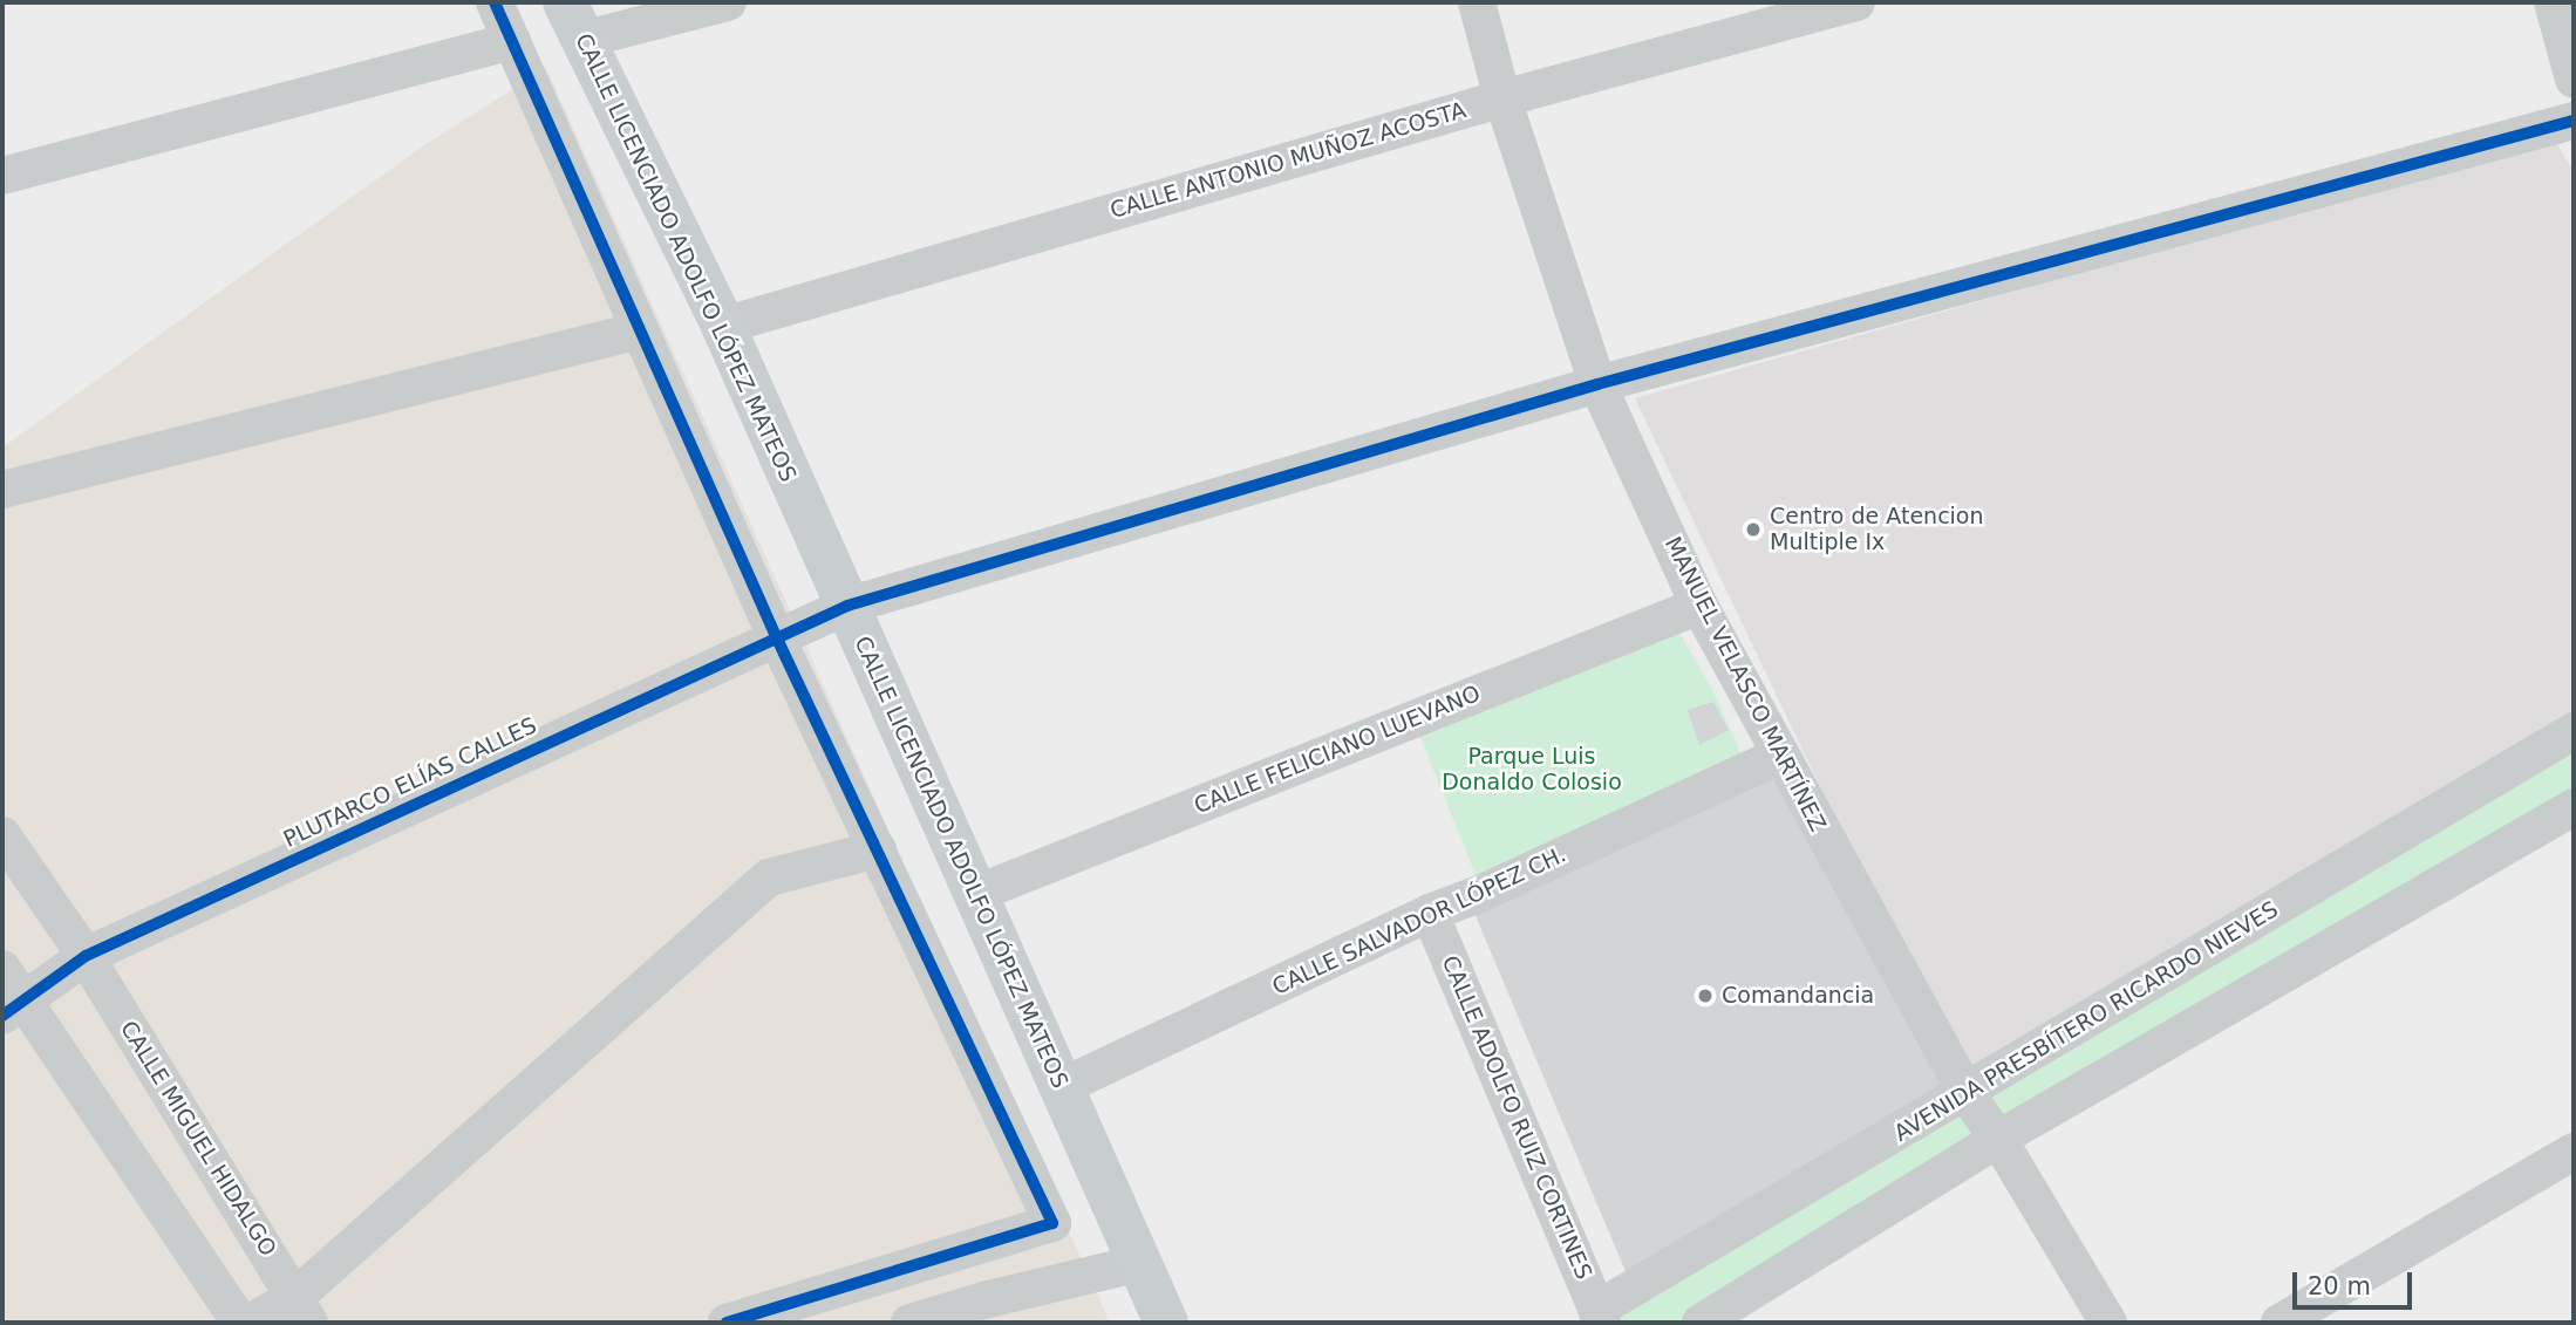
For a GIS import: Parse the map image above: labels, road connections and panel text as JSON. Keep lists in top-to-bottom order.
{
  "streets": {
    "main road": ["CALLE LICENCIADO ADOLFO LÓPEZ MATEOS"],
    "street": [
      "CALLE ANTONIO MUÑOZ ACOSTA",
      "MANUEL VELASCO MARTÍNEZ",
      "CALLE FELICIANO LUEVANO",
      "PLUTARCO ELÍAS CALLES",
      "CALLE SALVADOR LÓPEZ CH.",
      "AVENIDA PRESBÍTERO RICARDO NIEVES",
      "CALLE ADOLFO RUIZ CORTINES",
      "CALLE MIGUEL HIDALGO"
    ]
  },
  "crossings": [
    ["CALLE ANTONIO MUÑOZ ACOSTA", "CALLE LICENCIADO ADOLFO LÓPEZ MATEOS"],
    ["CALLE ANTONIO MUÑOZ ACOSTA", "MANUEL VELASCO MARTÍNEZ"],
    ["CALLE LICENCIADO ADOLFO LÓPEZ MATEOS", "CALLE FELICIANO LUEVANO"],
    ["CALLE LICENCIADO ADOLFO LÓPEZ MATEOS", "PLUTARCO ELÍAS CALLES"],
    ["CALLE LICENCIADO ADOLFO LÓPEZ MATEOS", "CALLE SALVADOR LÓPEZ CH."],
    ["MANUEL VELASCO MARTÍNEZ", "CALLE FELICIANO LUEVANO"],
    ["MANUEL VELASCO MARTÍNEZ", "PLUTARCO ELÍAS CALLES"],
    ["MANUEL VELASCO MARTÍNEZ", "CALLE SALVADOR LÓPEZ CH."],
    ["MANUEL VELASCO MARTÍNEZ", "AVENIDA PRESBÍTERO RICARDO NIEVES"],
    ["PLUTARCO ELÍAS CALLES", "CALLE MIGUEL HIDALGO"],
    ["CALLE SALVADOR LÓPEZ CH.", "CALLE ADOLFO RUIZ CORTINES"],
    ["AVENIDA PRESBÍTERO RICARDO NIEVES", "CALLE ADOLFO RUIZ CORTINES"]
  ],
  "parks": ["Parque Luis Donaldo Colosio"],
  "places": ["Centro de Atencion Multiple Ix", "Comandancia"],
  "scale_bar": "20 m"
}
